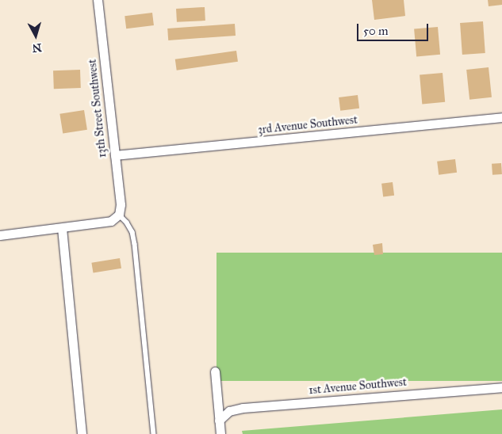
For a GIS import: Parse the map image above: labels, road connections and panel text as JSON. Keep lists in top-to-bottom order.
{
  "streets": {
    "street": ["13th Street Southwest", "3rd Avenue Southwest", "1st Avenue Southwest"]
  },
  "crossings": [
    ["13th Street Southwest", "3rd Avenue Southwest"]
  ],
  "scale_bar": "50 m",
  "north": "bottom"
}
